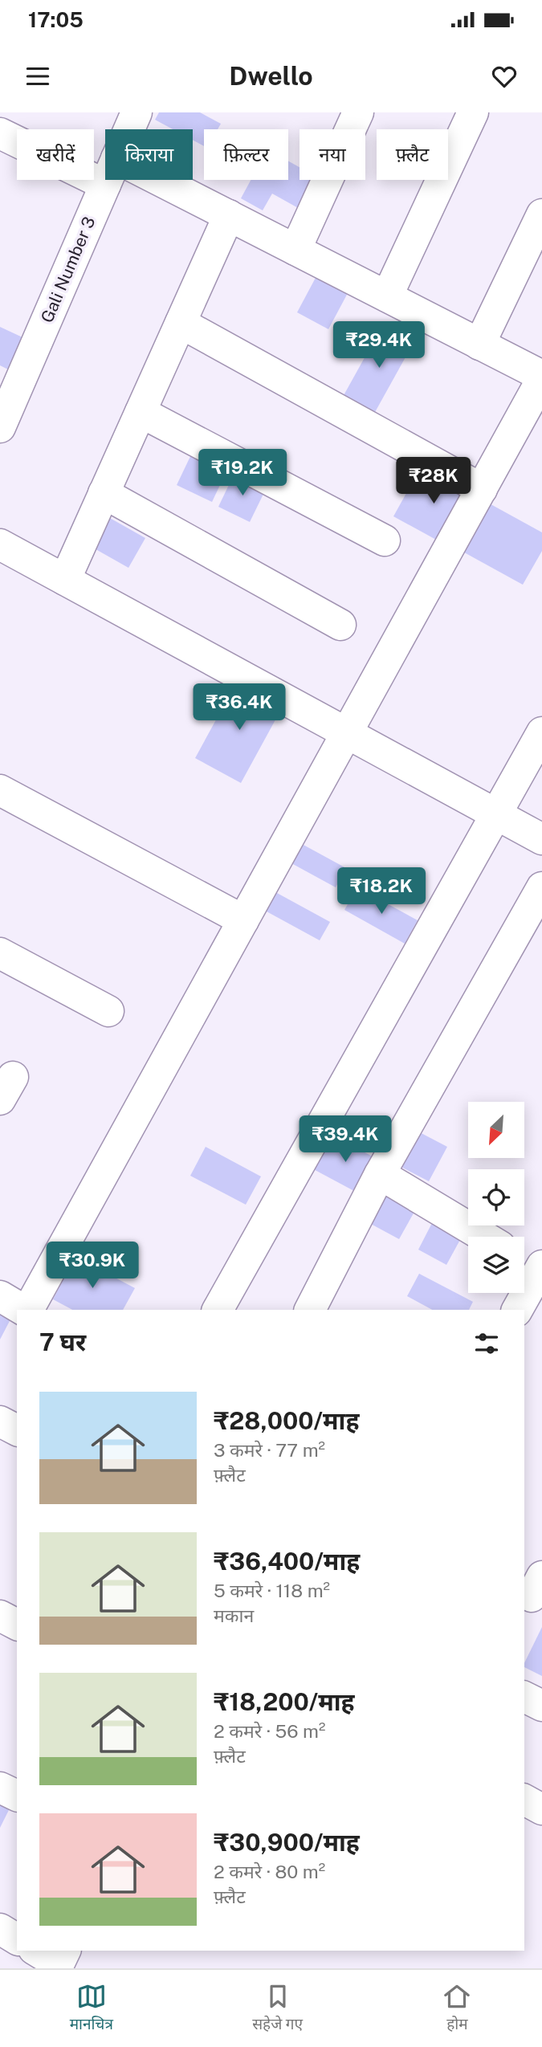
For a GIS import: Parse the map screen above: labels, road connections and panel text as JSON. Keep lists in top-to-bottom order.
{
  "streets": {
    "street": ["Gali Number 3"]
  },
  "north": "bottom left",
  "page": {
    "status": "17:05",
    "header": "Dwello",
    "chip": [
      "खरीदें",
      "किराया",
      "फ़िल्टर",
      "नया",
      "फ़्लैट"
    ],
    "price": [
      "₹29.4K",
      "₹19.2K",
      "₹28K",
      "₹36.4K",
      "₹18.2K",
      "₹39.4K",
      "₹30.9K"
    ],
    "heading": "7 घर",
    "list": [
      {
        "name": "₹28,000/माह",
        "note": "3 कमरे · 77 m² · फ़्लैट"
      },
      {
        "name": "₹36,400/माह",
        "note": "5 कमरे · 118 m² · मकान"
      },
      {
        "name": "₹18,200/माह",
        "note": "2 कमरे · 56 m² · फ़्लैट"
      },
      {
        "name": "₹30,900/माह",
        "note": "2 कमरे · 80 m² · फ़्लैट"
      }
    ],
    "tabs": ["मानचित्र", "सहेजे गए", "होम"]
  }
}
